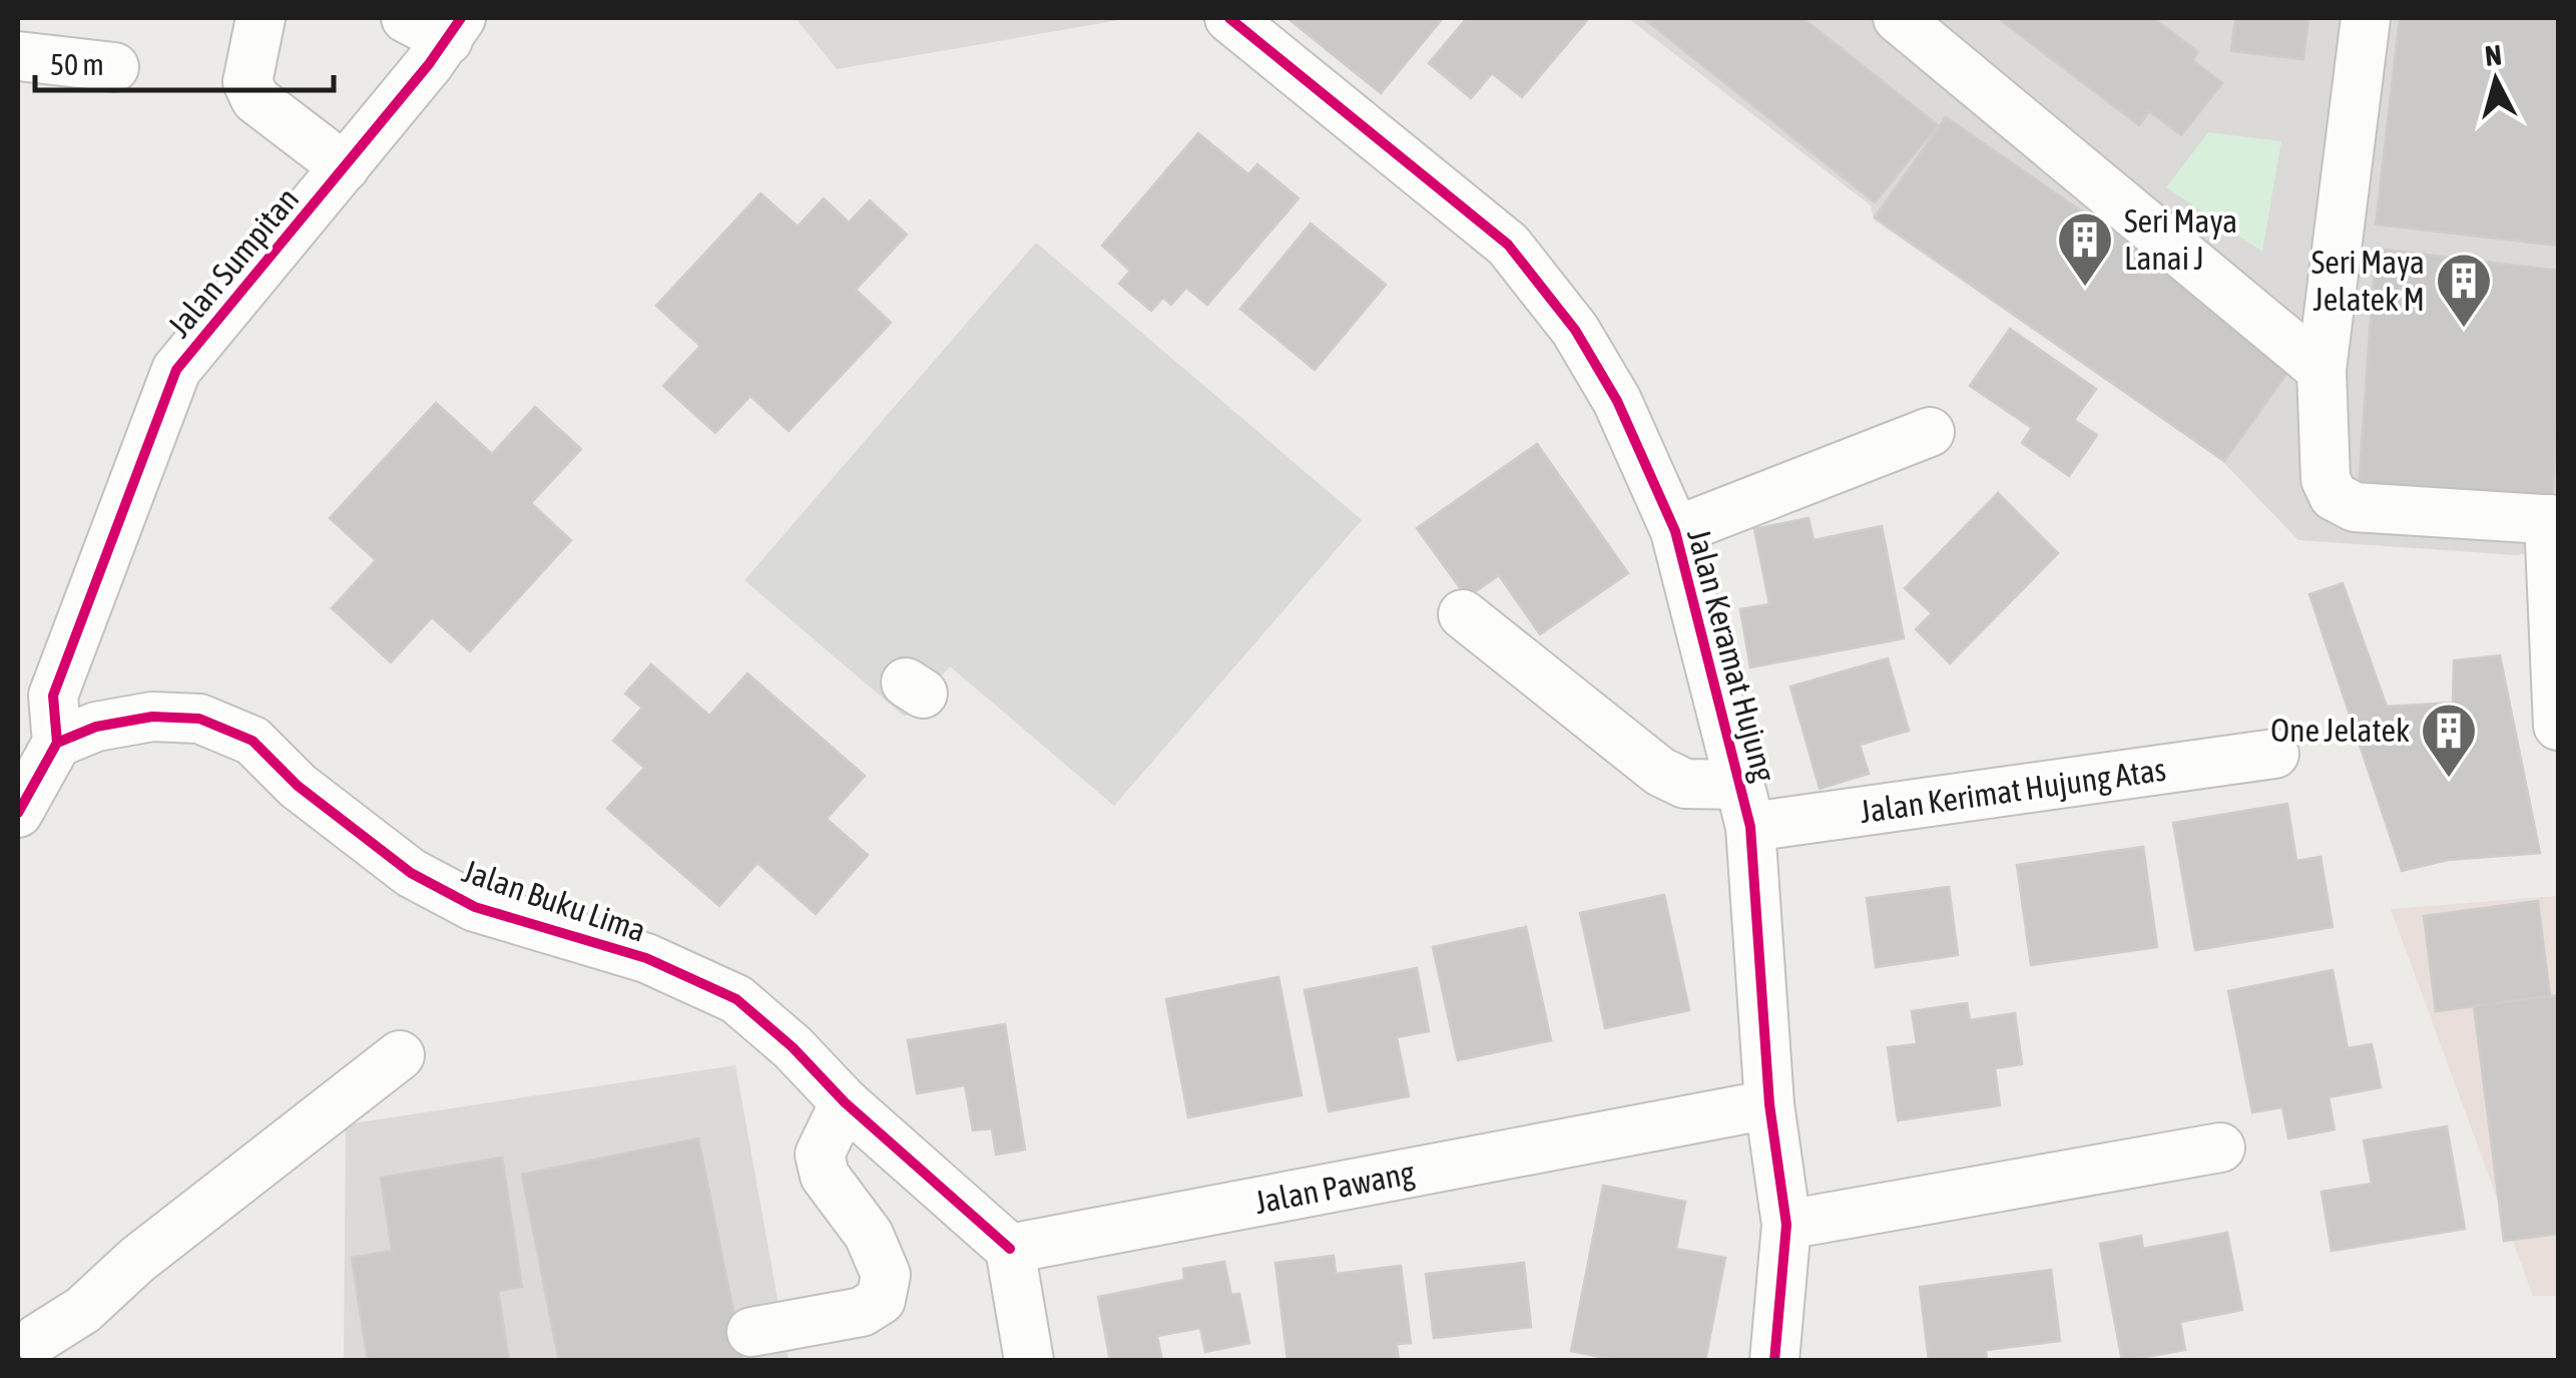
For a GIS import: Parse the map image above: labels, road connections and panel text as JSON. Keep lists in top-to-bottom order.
{
  "streets": {
    "street": [
      "Jalan Sumpitan",
      "Jalan Keramat Hujung",
      "Jalan Kerimat Hujung Atas",
      "Jalan Buku Lima",
      "Jalan Pawang"
    ]
  },
  "crossings": [
    ["Jalan Sumpitan", "Jalan Buku Lima"],
    ["Jalan Keramat Hujung", "Jalan Kerimat Hujung Atas"],
    ["Jalan Keramat Hujung", "Jalan Pawang"],
    ["Jalan Buku Lima", "Jalan Pawang"]
  ],
  "places": {
    "building": ["Seri Maya Lanai J", "Seri Maya Jelatek M", "One Jelatek"]
  },
  "scale_bar": "50 m",
  "north": "top"
}
